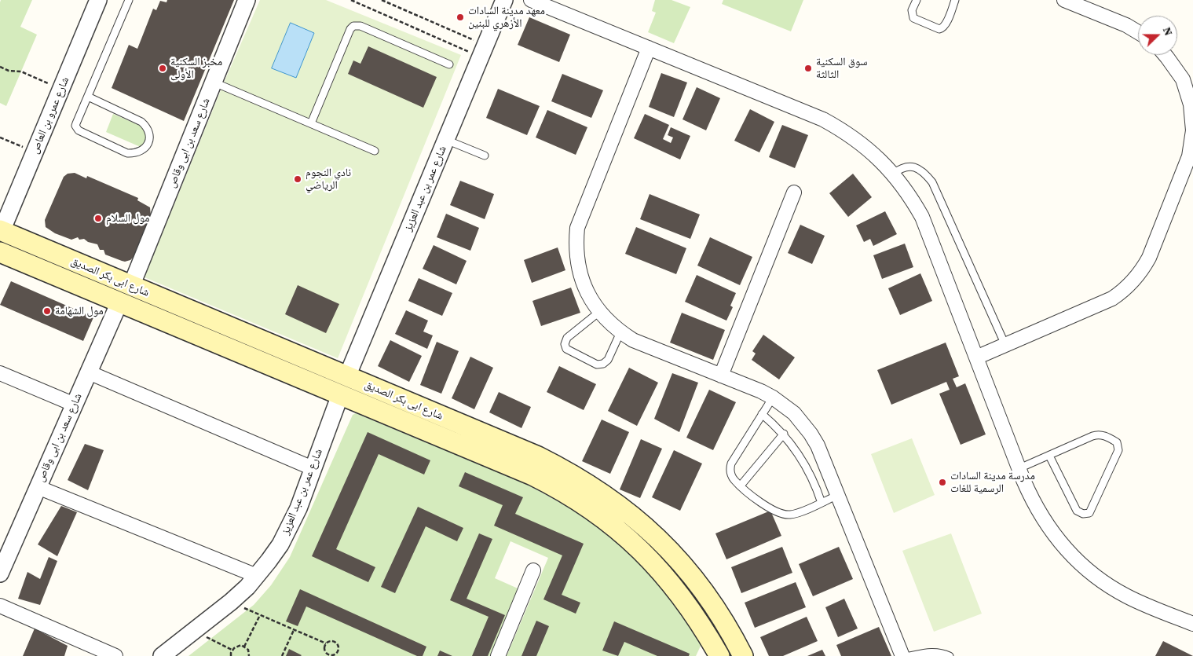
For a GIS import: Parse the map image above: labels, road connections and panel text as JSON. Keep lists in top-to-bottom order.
{
  "streets": {
    "main road": ["شارع ابى بكر الصديق"],
    "street": ["شارع عمرو بن العاص", "شارع سعد بن ابى وقاص", "شارع عمر بن عبد العزيز"]
  },
  "crossings": [
    ["شارع عمرو بن العاص", "شارع ابى بكر الصديق"],
    ["شارع سعد بن ابى وقاص", "شارع ابى بكر الصديق"],
    ["شارع عمر بن عبد العزيز", "شارع ابى بكر الصديق"]
  ],
  "places": [
    "معهد مدينة السادات الأزهري للبنين",
    "مخبز السكنية الأولى",
    "سوق السكنية الثالثة",
    "نادي النجوم الرياضي",
    "مول السلام",
    "مول الشهامة",
    "مدرسة مدينة السادات الرسمية للغات"
  ],
  "north": "right"
}
